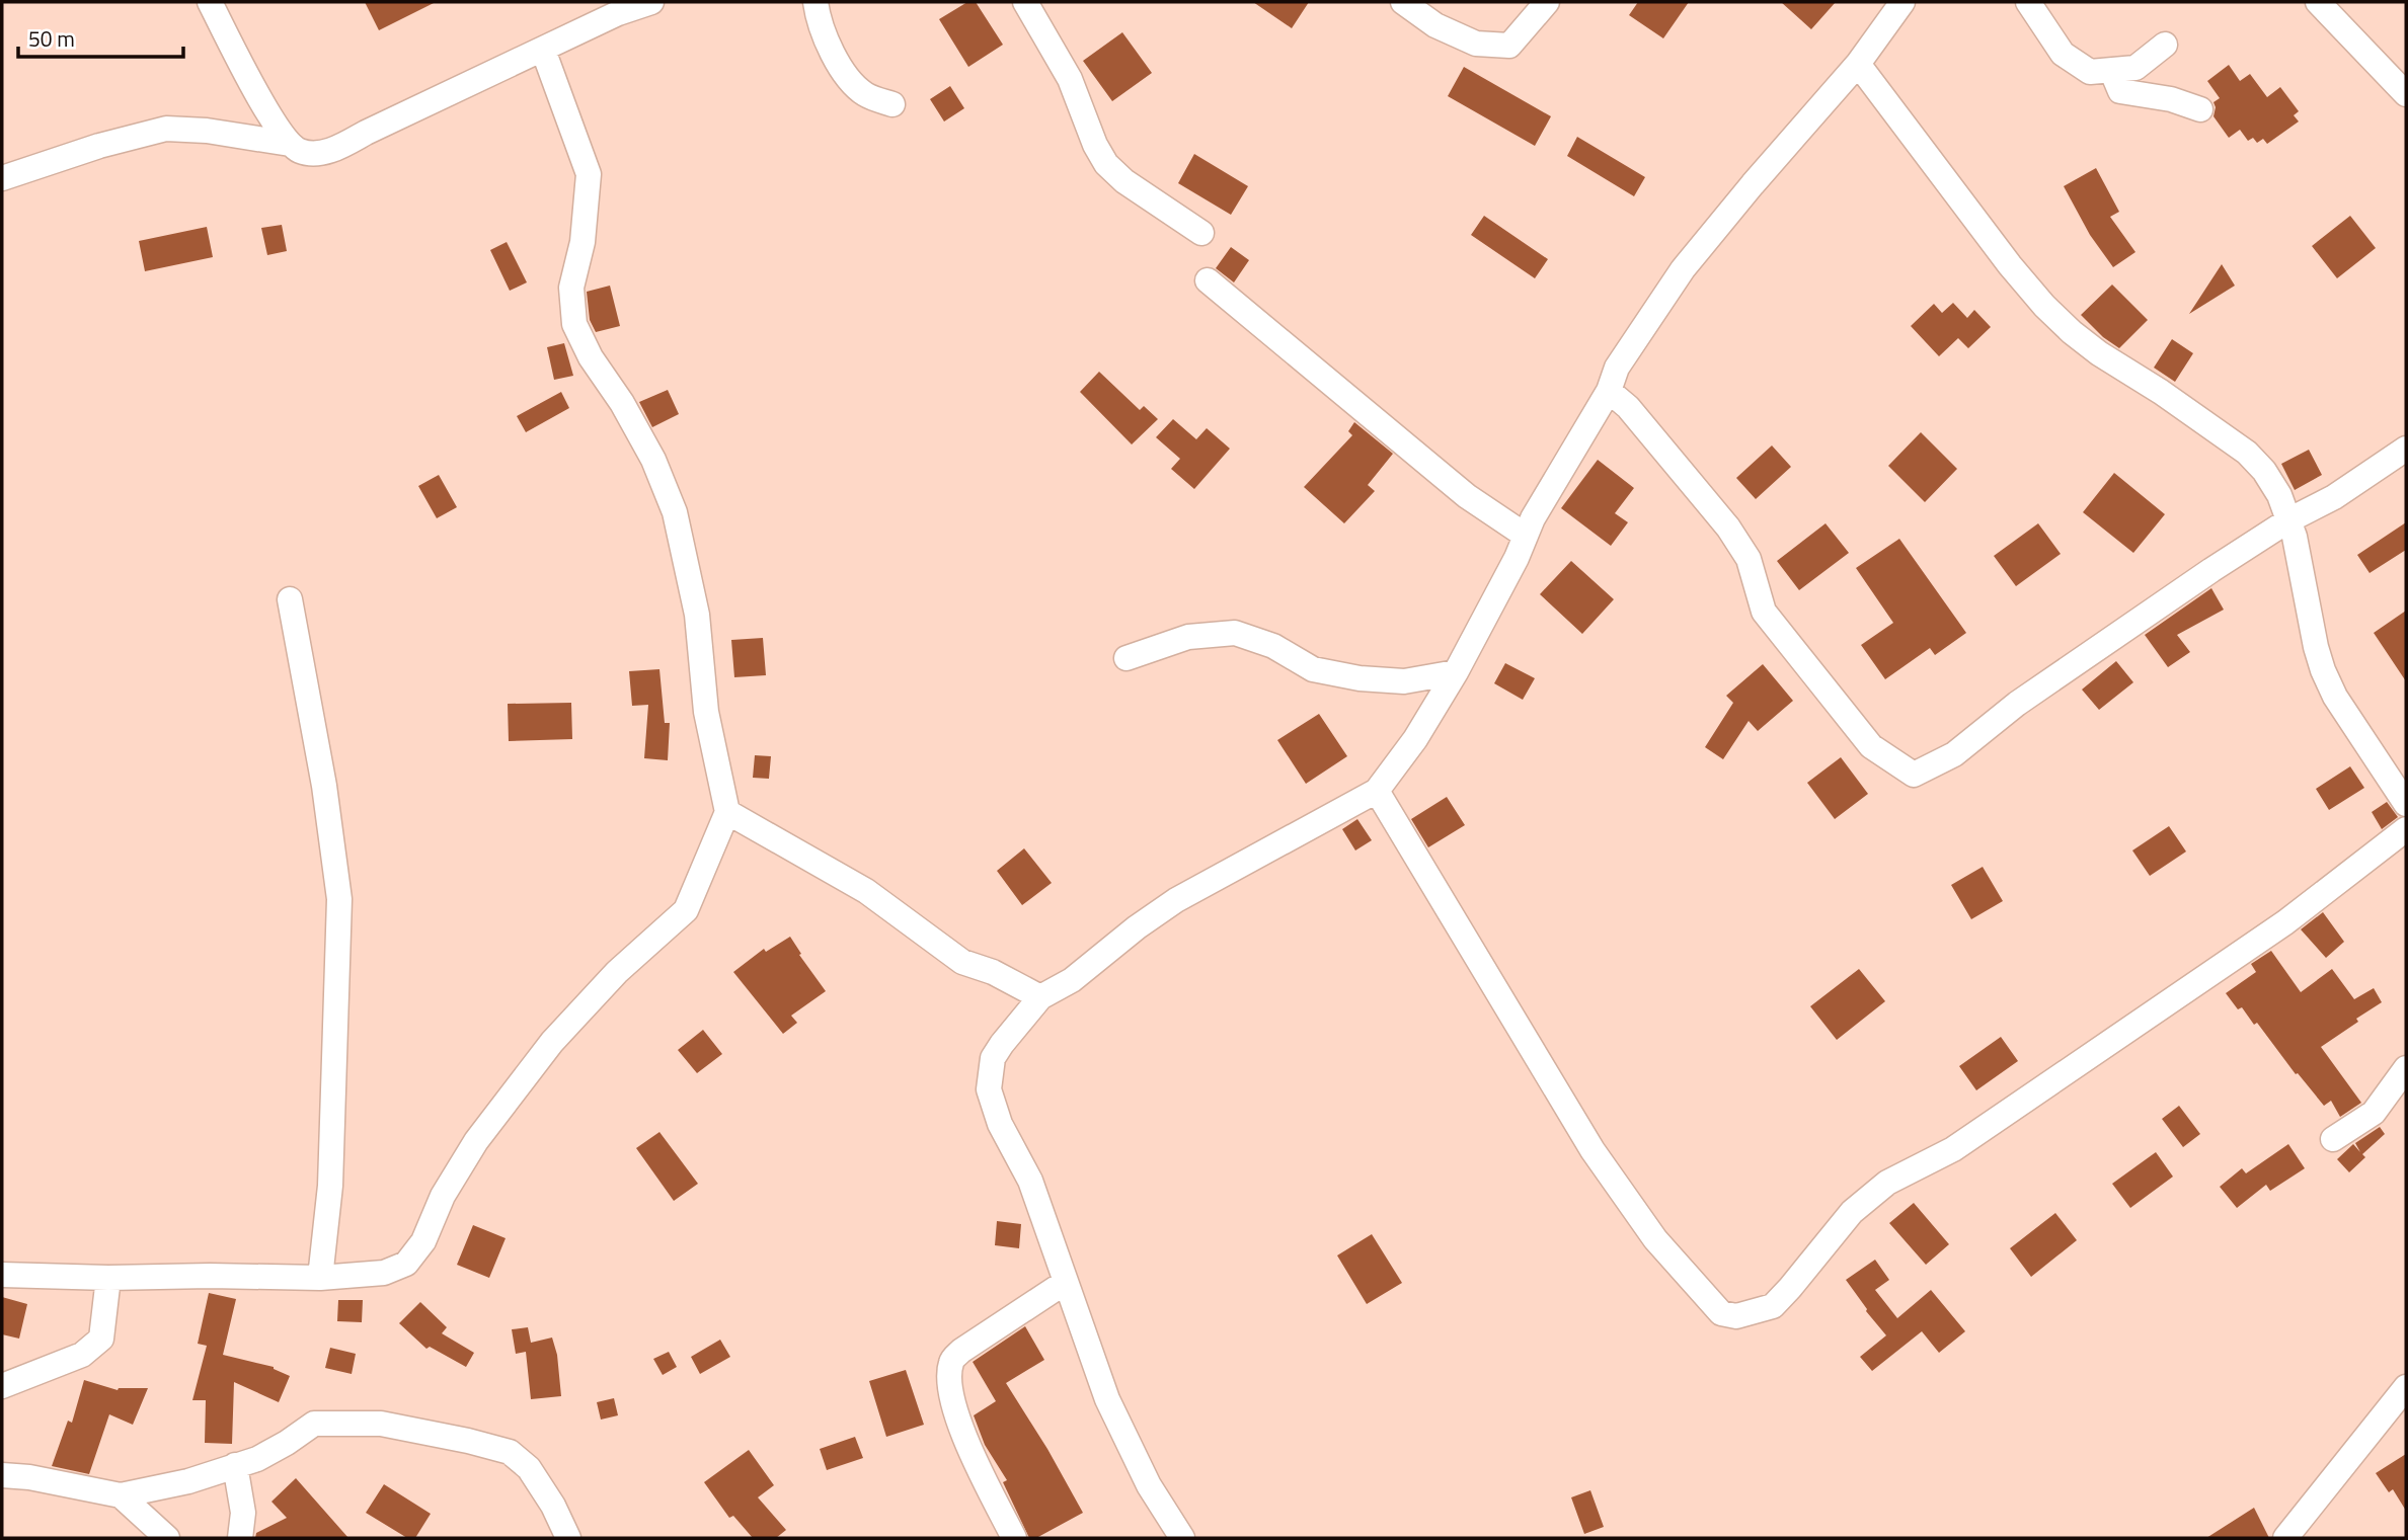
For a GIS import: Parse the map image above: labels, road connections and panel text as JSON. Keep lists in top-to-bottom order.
{
  "scale_bar": "50 m"
}
